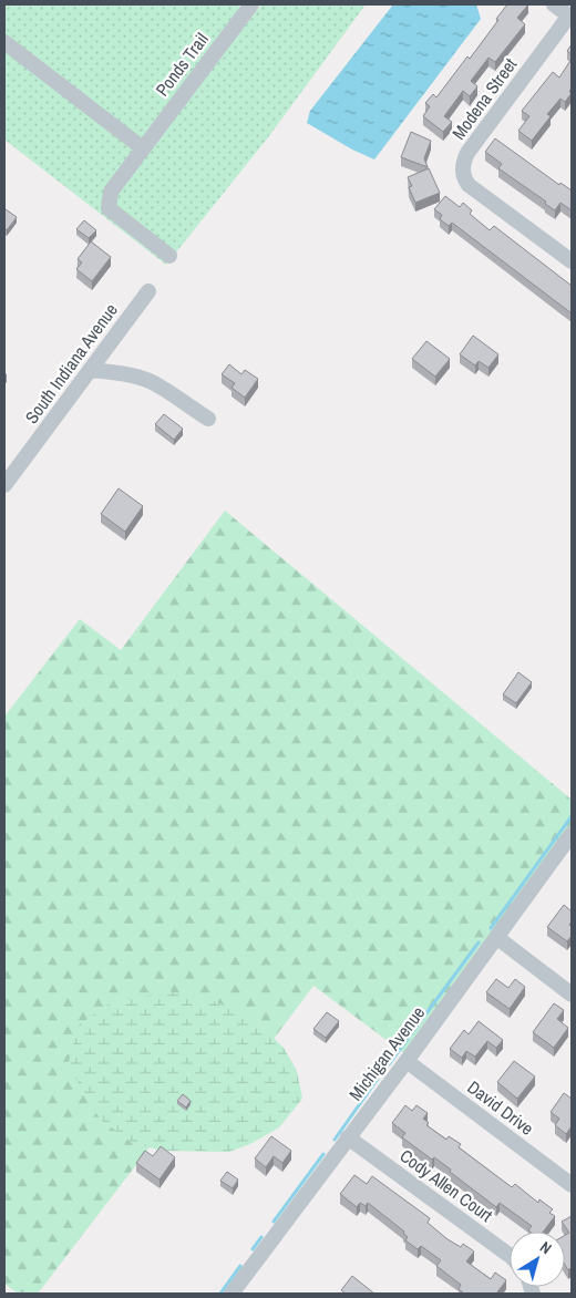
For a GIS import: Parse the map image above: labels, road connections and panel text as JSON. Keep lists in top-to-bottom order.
{
  "streets": {
    "street": [
      "Ponds Trail",
      "Modena Street",
      "South Indiana Avenue",
      "Michigan Avenue",
      "David Drive",
      "Cody Allen Court"
    ]
  },
  "crossings": [
    ["Michigan Avenue", "David Drive"],
    ["Michigan Avenue", "Cody Allen Court"]
  ],
  "north": "top right"
}
